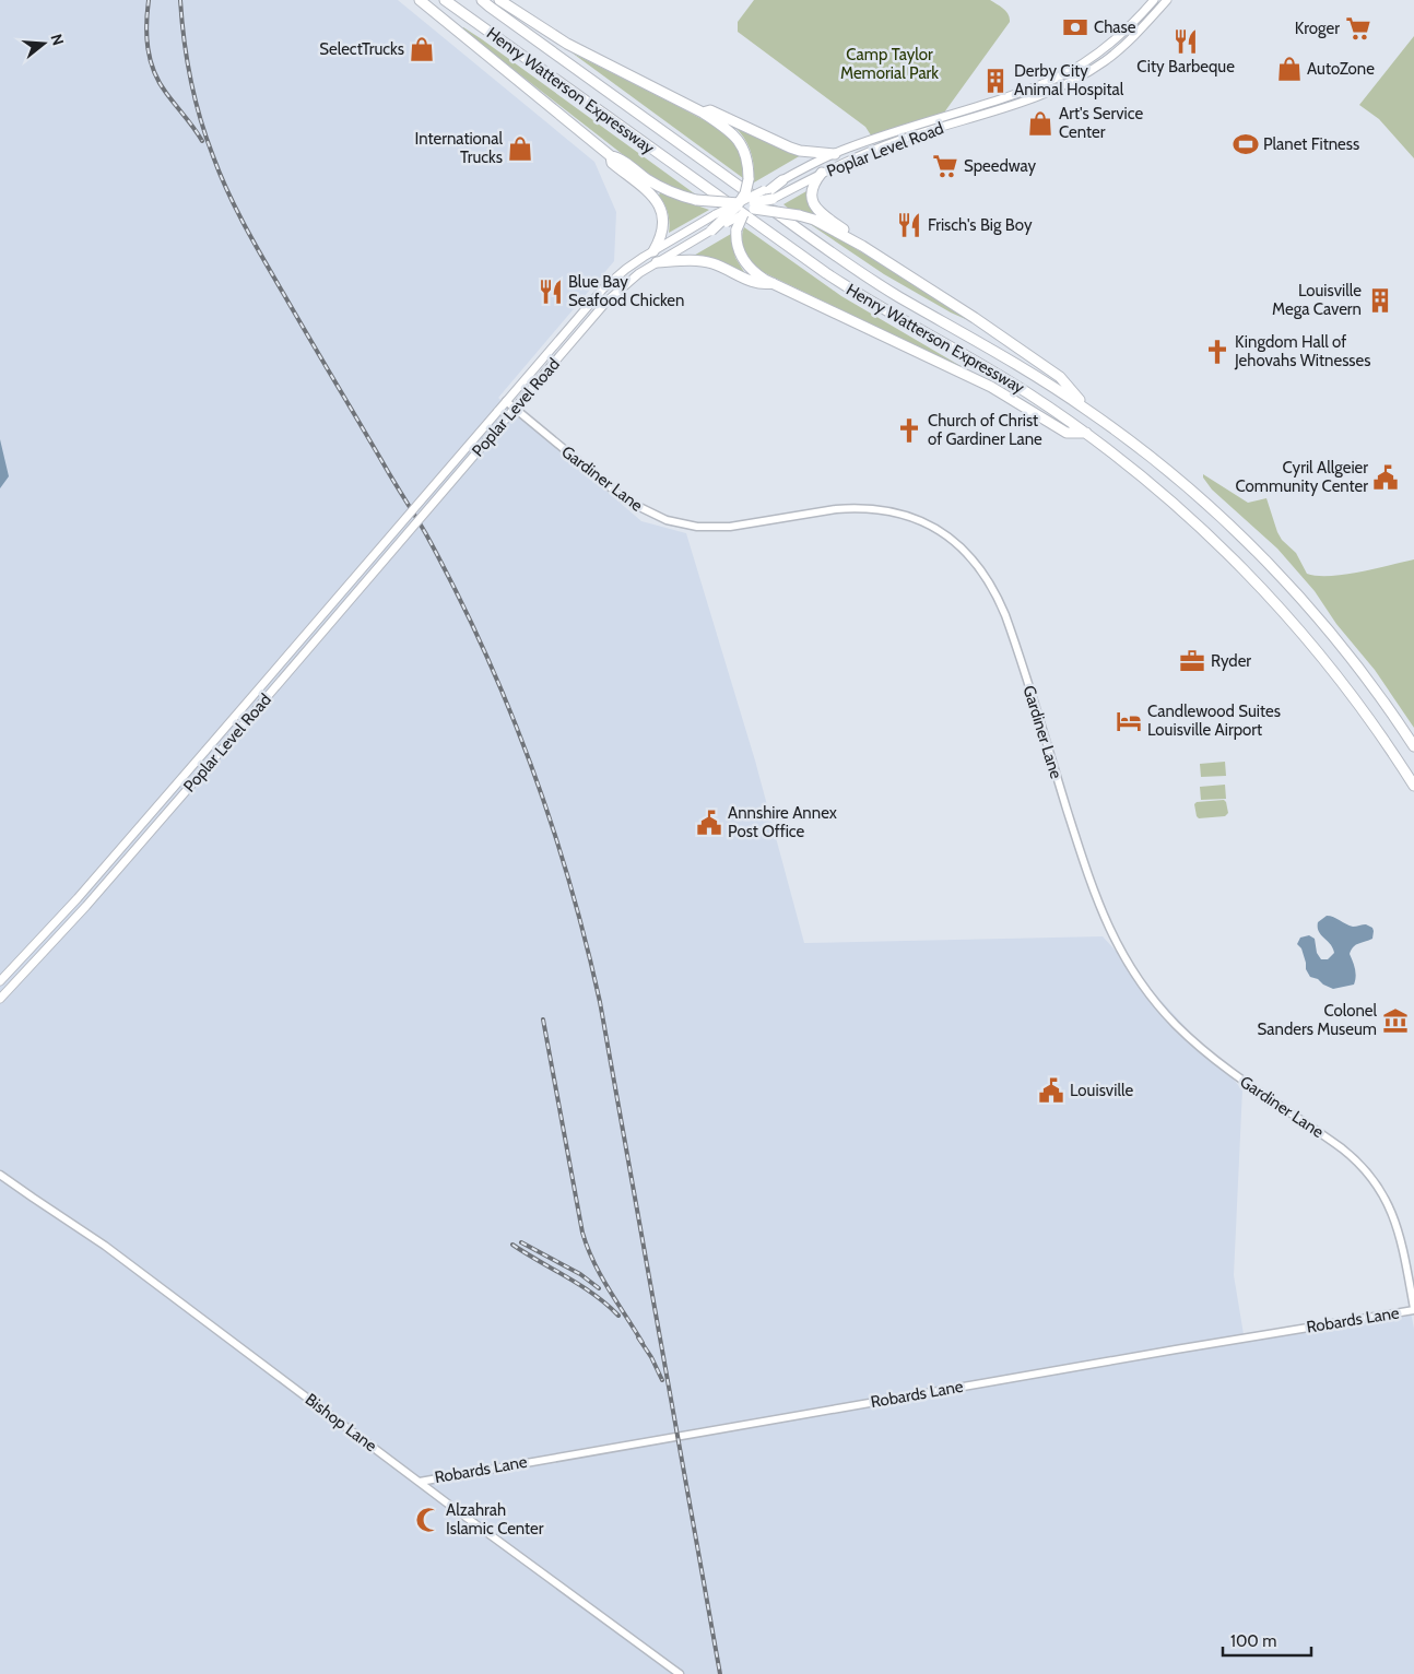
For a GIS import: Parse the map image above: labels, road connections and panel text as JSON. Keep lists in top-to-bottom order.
{
  "streets": {
    "highway": ["Henry Watterson Expressway"],
    "main road": ["Poplar Level Road"],
    "street": ["Gardiner Lane", "Robards Lane", "Bishop Lane"]
  },
  "crossings": [
    ["Poplar Level Road", "Gardiner Lane"],
    ["Gardiner Lane", "Robards Lane"],
    ["Robards Lane", "Bishop Lane"]
  ],
  "parks": ["Camp Taylor Memorial Park"],
  "places": {
    "bank": ["Chase"],
    "supermarket": ["Kroger", "Speedway"],
    "restaurant": ["City Barbeque", "Frisch's Big Boy", "Blue Bay Seafood Chicken"],
    "shop": [
      "SelectTrucks",
      "AutoZone",
      "Art's Service Center",
      "International Trucks"
    ],
    "building": ["Derby City Animal Hospital", "Louisville Mega Cavern"],
    "sports": ["Planet Fitness"],
    "church": ["Kingdom Hall of Jehovahs Witnesses", "Church of Christ of Gardiner Lane"],
    "public building": ["Cyril Allgeier Community Center", "Annshire Annex Post Office", "Louisville"],
    "office": ["Ryder"],
    "hotel": ["Candlewood Suites Louisville Airport"],
    "museum": ["Colonel Sanders Museum"],
    "mosque": ["Alzahrah Islamic Center"]
  },
  "scale_bar": "100 m",
  "north": "right"
}
